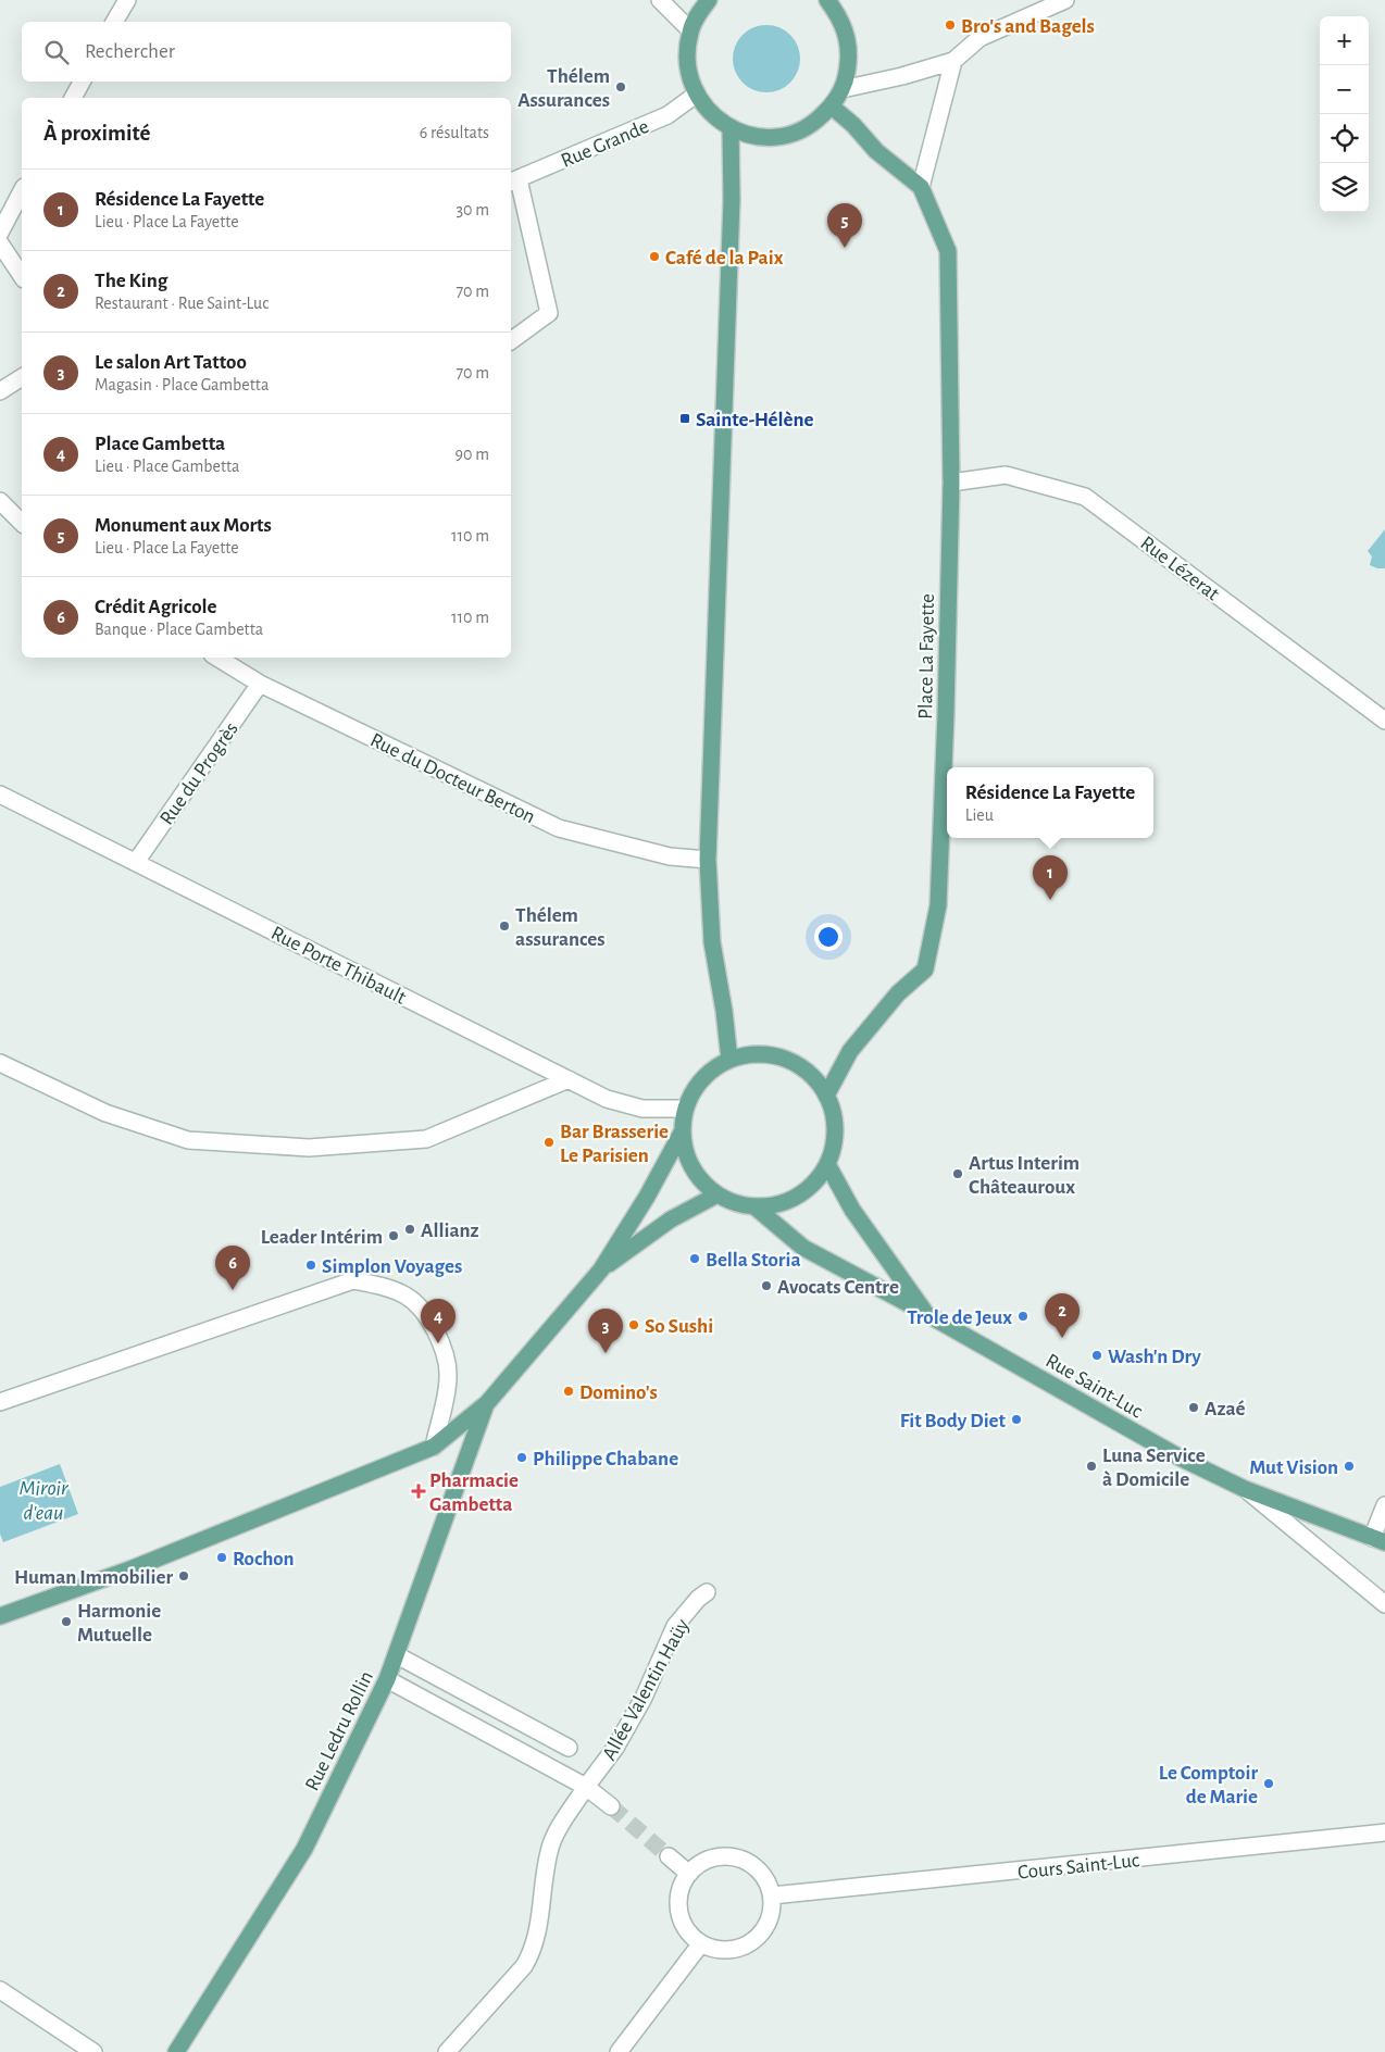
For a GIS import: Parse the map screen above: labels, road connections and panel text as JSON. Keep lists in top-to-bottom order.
{
  "streets": {
    "main road": ["Place La Fayette", "Rue Saint-Luc", "Rue Ledru Rollin"],
    "street": [
      "Rue Grande",
      "Rue Lézerat",
      "Rue du Progrès",
      "Rue du Docteur Berton",
      "Rue Porte Thibault",
      "Allée Valentin Haüy",
      "Cours Saint-Luc"
    ]
  },
  "crossings": [
    ["Rue Lézerat", "Place La Fayette"],
    ["Place La Fayette", "Rue Porte Thibault"],
    ["Place La Fayette", "Rue Saint-Luc"],
    ["Rue du Progrès", "Rue du Docteur Berton"],
    ["Rue du Progrès", "Rue Porte Thibault"],
    ["Rue Porte Thibault", "Rue Saint-Luc"]
  ],
  "water": ["Miroir d'eau"],
  "places": {
    "other": [
      "Bro's and Bagels",
      "Thélem Assurances",
      "Café de la Paix",
      "Thélem assurances",
      "Bar Brasserie Le Parisien",
      "Artus Interim Châteauroux",
      "Allianz",
      "Leader Intérim",
      "Bella Storia",
      "Simplon Voyages",
      "Avocats Centre",
      "Trole de Jeux",
      "So Sushi",
      "Wash'n Dry",
      "Domino's",
      "Azaé",
      "Fit Body Diet",
      "Philippe Chabane",
      "Luna Service à Domicile",
      "Mut Vision",
      "Rochon",
      "Human Immobilier",
      "Harmonie Mutuelle",
      "Le Comptoir de Marie"
    ],
    "transit": ["Sainte-Hélène"],
    "health": ["Pharmacie Gambetta"]
  },
  "page": {
    "map_buttons": ["+", "−"],
    "search": "Rechercher",
    "heading": ["À proximité", "6 résultats"],
    "list": [
      {
        "mark": "1",
        "name": "Résidence La Fayette",
        "note": "Lieu · Place La Fayette",
        "value": "30 m"
      },
      {
        "mark": "2",
        "name": "The King",
        "note": "Restaurant · Rue Saint-Luc",
        "value": "70 m"
      },
      {
        "mark": "3",
        "name": "Le salon Art Tattoo",
        "note": "Magasin · Place Gambetta",
        "value": "70 m"
      },
      {
        "mark": "4",
        "name": "Place Gambetta",
        "note": "Lieu · Place Gambetta",
        "value": "90 m"
      },
      {
        "mark": "5",
        "name": "Monument aux Morts",
        "note": "Lieu · Place La Fayette",
        "value": "110 m"
      },
      {
        "mark": "6",
        "name": "Crédit Agricole",
        "note": "Banque · Place Gambetta",
        "value": "110 m"
      }
    ],
    "pins": [
      "5",
      "1",
      "6",
      "2",
      "4",
      "3"
    ],
    "popup": ["Résidence La Fayette", "Lieu"]
  }
}
